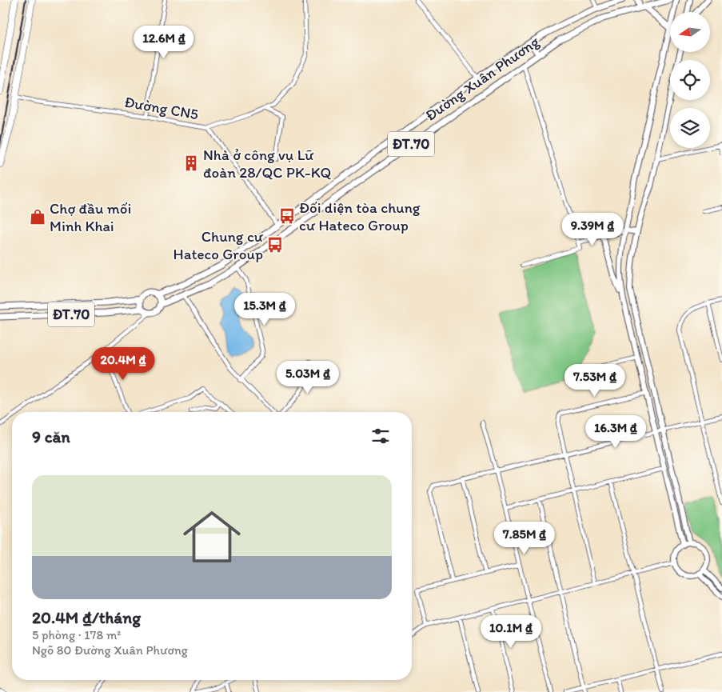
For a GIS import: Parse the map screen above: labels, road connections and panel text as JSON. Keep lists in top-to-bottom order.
{
  "streets": {
    "main road": ["Đường Xuân Phương", "ĐT.70"],
    "street": ["Đường CN5"]
  },
  "crossings": [
    ["Đường Xuân Phương", "Đường CN5"],
    ["Đường Xuân Phương", "ĐT.70"]
  ],
  "places": {
    "building": ["Nhà ở công vụ Lữ đoàn 28/QC PK-KQ"],
    "bus stop": ["Đối diện tòa chung cư Hateco Group", "Chung cư Hateco Group"],
    "shop": ["Chợ đầu mối Minh Khai"]
  },
  "north": "left",
  "page": {
    "price": [
      "12.6M ₫",
      "9.39M ₫",
      "15.3M ₫",
      "20.4M ₫",
      "5.03M ₫",
      "7.53M ₫",
      "16.3M ₫",
      "7.85M ₫",
      "10.1M ₫"
    ],
    "heading": "9 căn",
    "list": [
      {
        "name": "20.4M ₫/tháng",
        "note": "5 phòng · 178 m² · Ngõ 80 Đường Xuân Phương"
      }
    ]
  }
}
